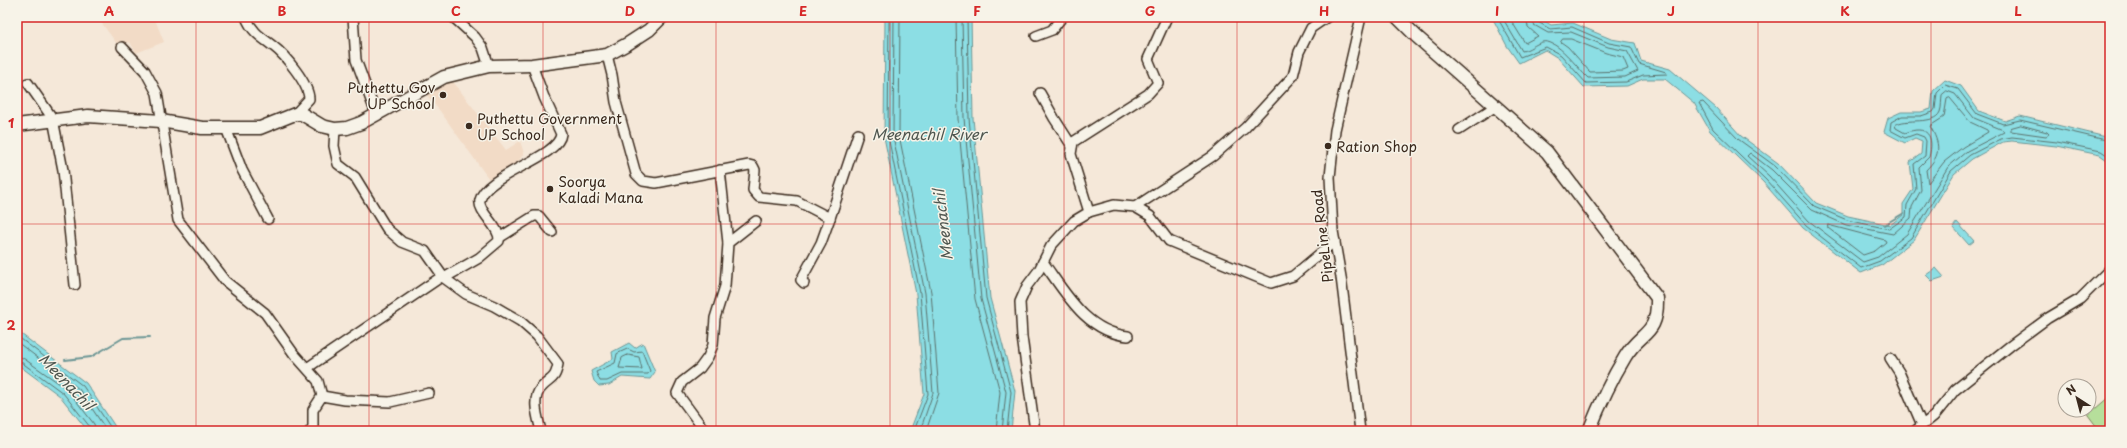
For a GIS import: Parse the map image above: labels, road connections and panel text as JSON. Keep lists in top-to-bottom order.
{
  "streets": {
    "street": ["PipeLine Road"]
  },
  "water": ["Meenachil River", "Meenachil"],
  "places": [
    "Puthettu Gov UP School",
    "Puthettu Government UP School",
    "Ration Shop",
    "Soorya Kaladi Mana"
  ],
  "north": "top left",
  "grid": {
    "columns": [
      "A",
      "B",
      "C",
      "D",
      "E",
      "F",
      "G",
      "H",
      "I",
      "J",
      "K",
      "L"
    ],
    "rows": ["1", "2"]
  }
}
